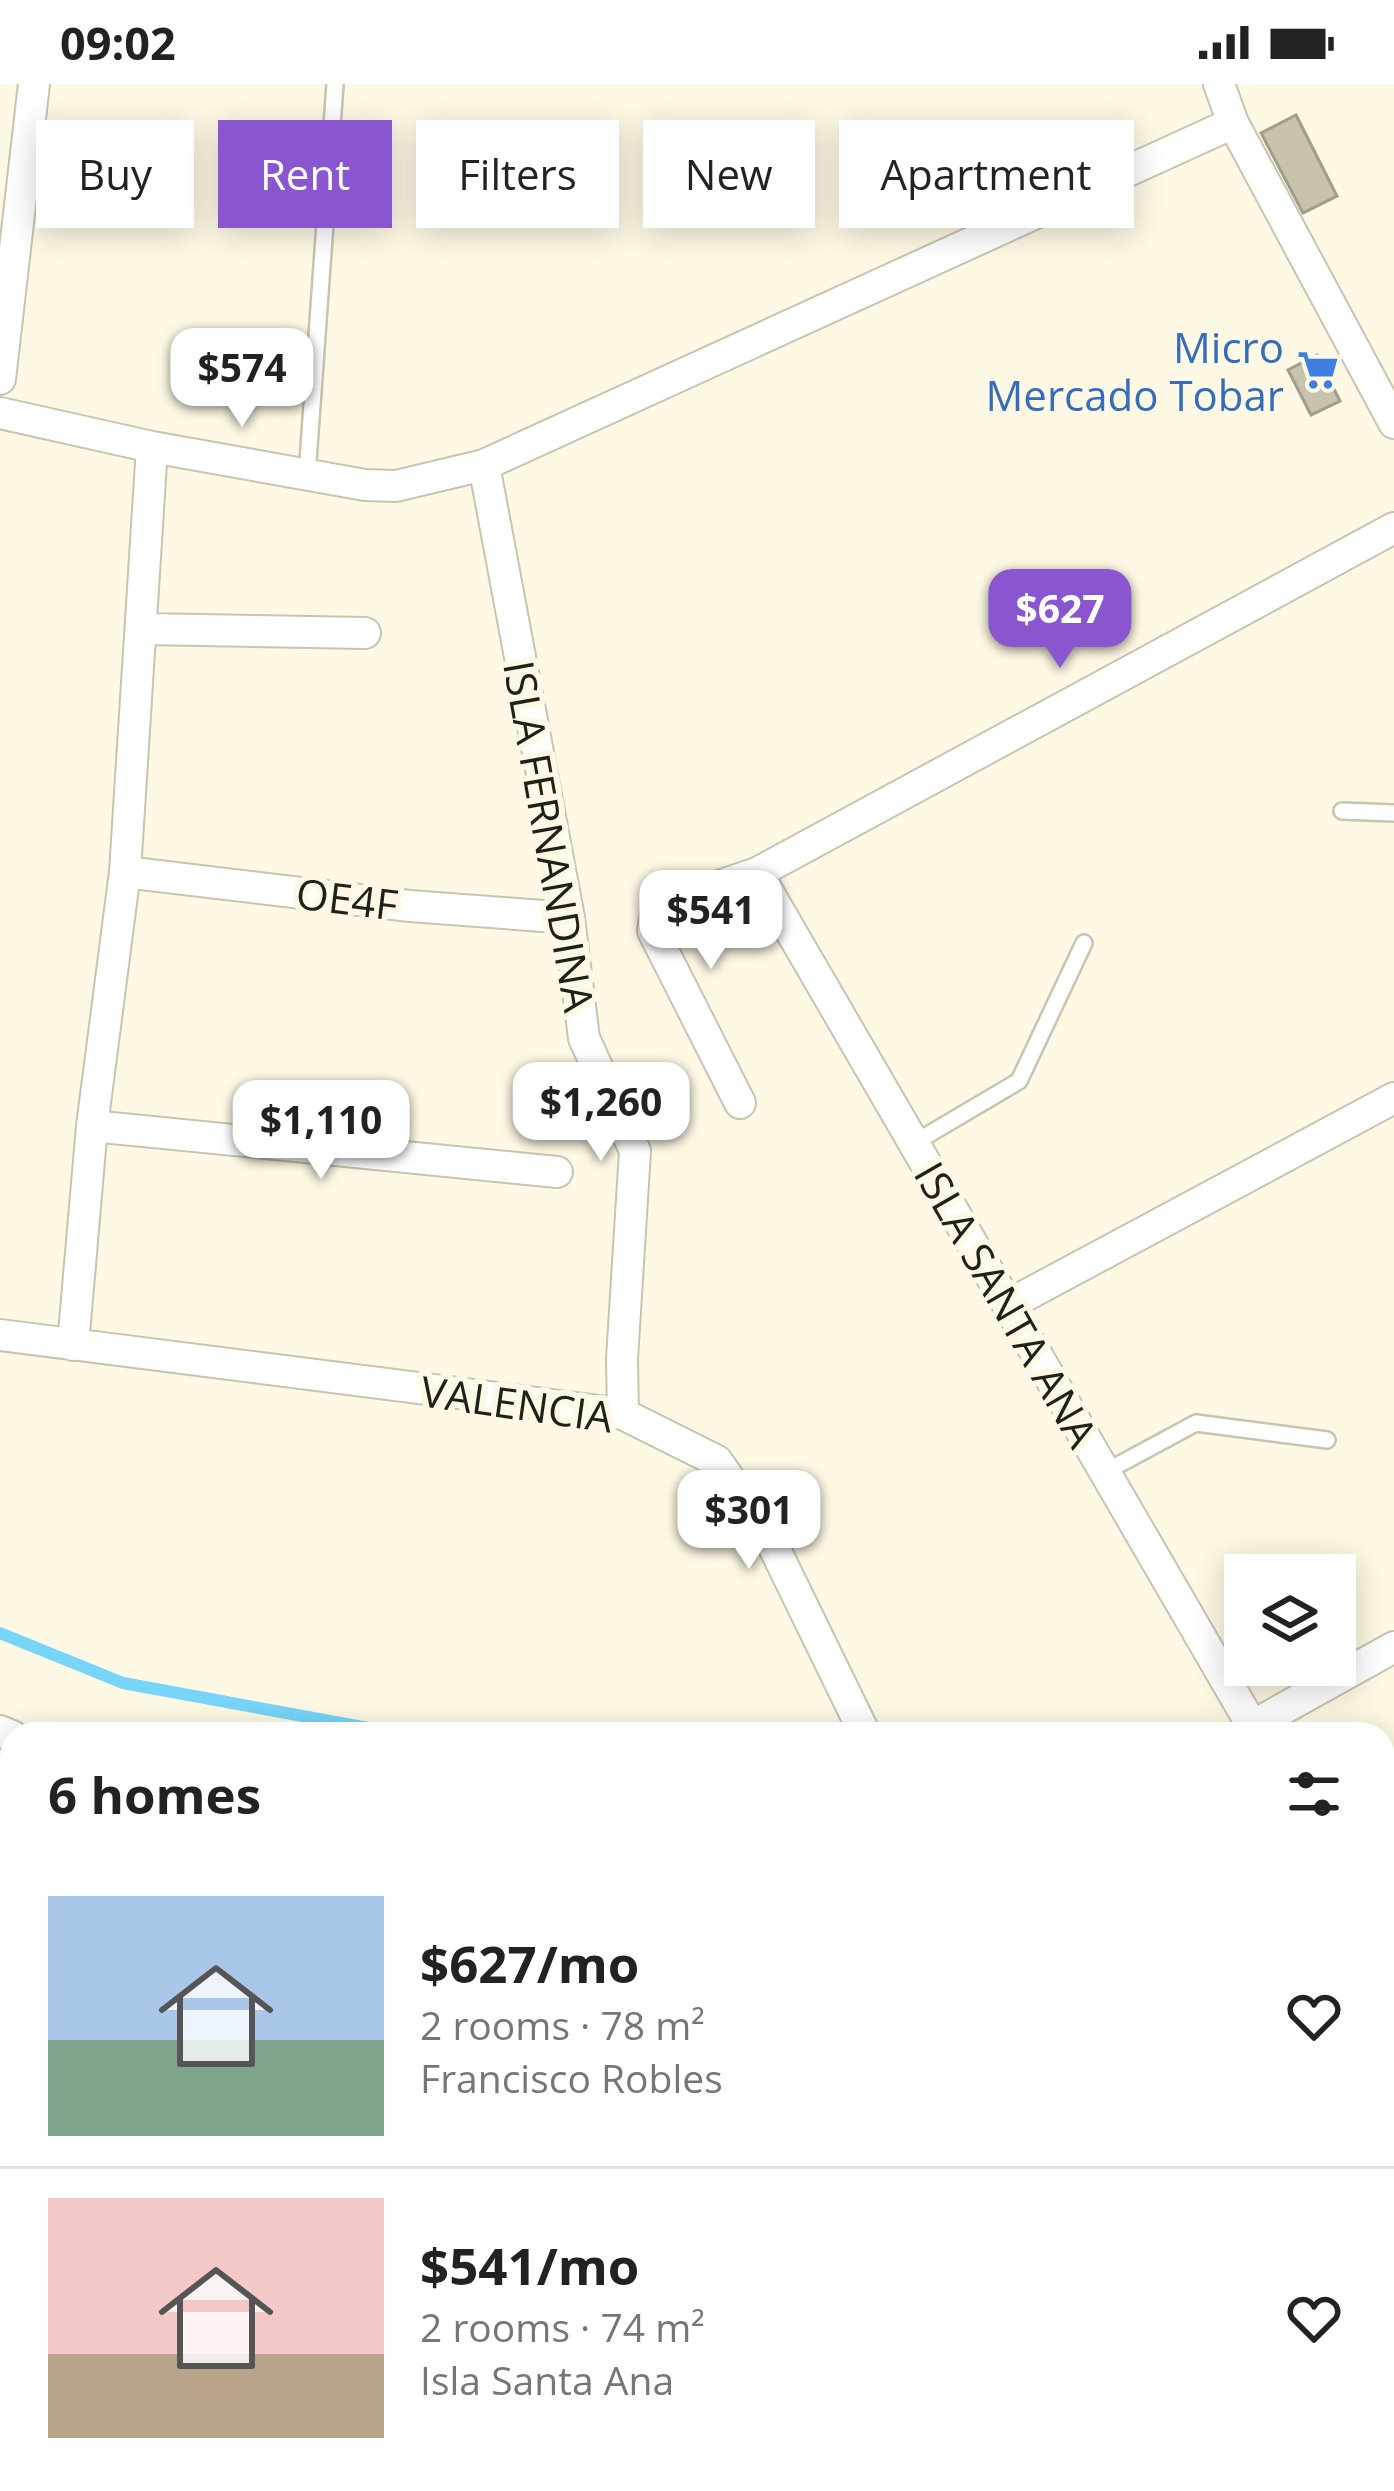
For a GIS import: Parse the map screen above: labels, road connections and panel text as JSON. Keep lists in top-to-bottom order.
{
  "streets": {
    "street": [
      "ISLA FERNANDINA",
      "OE4F",
      "ISLA SANTA ANA",
      "VALENCIA"
    ]
  },
  "crossings": [
    ["ISLA FERNANDINA", "OE4F"],
    ["ISLA FERNANDINA", "VALENCIA"]
  ],
  "places": {
    "supermarket": ["Micro Mercado Tobar"]
  },
  "page": {
    "status": "09:02",
    "chip": [
      "Buy",
      "Rent",
      "Filters",
      "New",
      "Apartment"
    ],
    "price": [
      "$574",
      "$627",
      "$541",
      "$1,260",
      "$1,110",
      "$301"
    ],
    "heading": "6 homes",
    "list": [
      {
        "name": "$627/mo",
        "note": "2 rooms · 78 m² · Francisco Robles"
      },
      {
        "name": "$541/mo",
        "note": "2 rooms · 74 m² · Isla Santa Ana"
      }
    ]
  }
}
